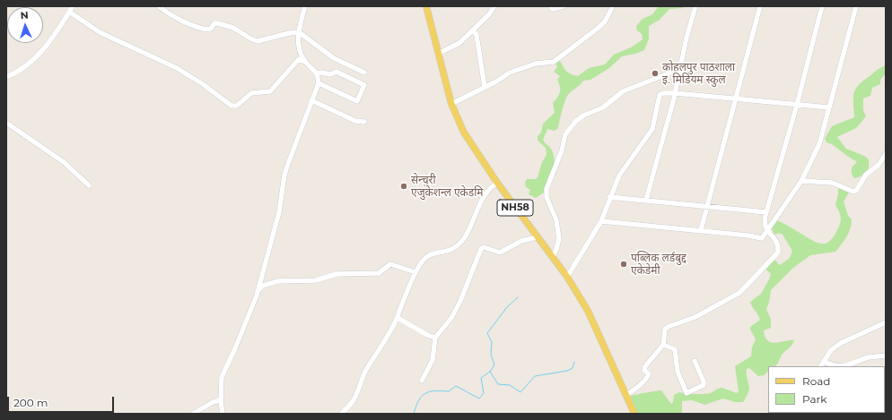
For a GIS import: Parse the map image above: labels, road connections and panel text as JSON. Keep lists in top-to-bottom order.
{
  "streets": {
    "main road": ["NH58"]
  },
  "places": ["कोहलपुर पाठशाला इ. मिडियम स्कुल", "सेन्चुरी एजुकेशन्ल एकेडमि", "पब्लिक लर्डबुद्द एकेडेमी"],
  "legend": ["Road", "Park"],
  "scale_bar": "200 m",
  "north": "top"
}
